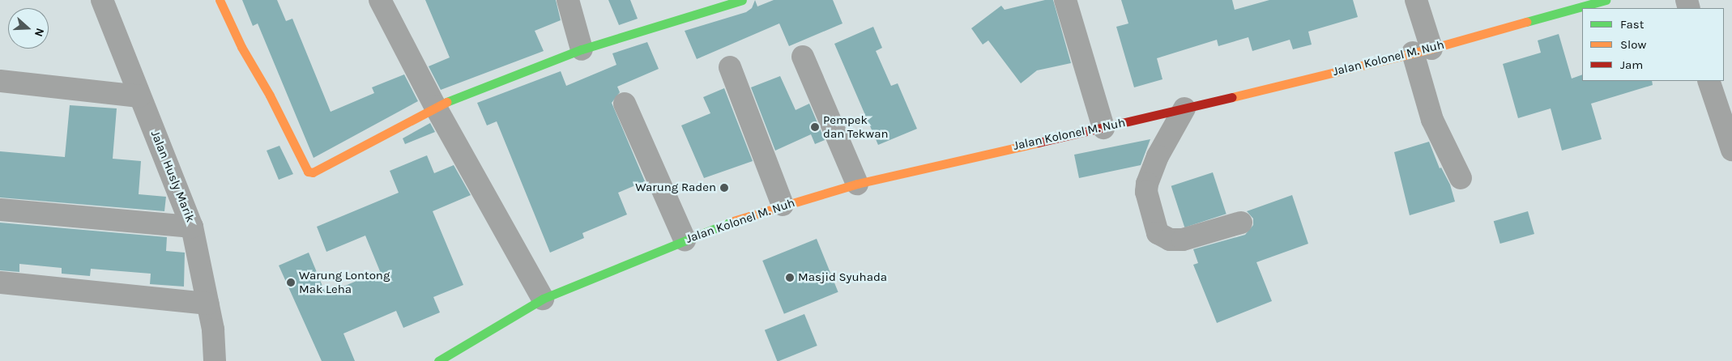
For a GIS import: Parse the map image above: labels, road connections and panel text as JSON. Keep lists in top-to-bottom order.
{
  "streets": {
    "main road": ["Jalan Kolonel M. Nuh"],
    "street": ["Jalan Husly Marik"]
  },
  "places": [
    "Pempek dan Tekwan",
    "Warung Raden",
    "Masjid Syuhada",
    "Warung Lontong Mak Leha"
  ],
  "legend": ["Fast", "Slow", "Jam"],
  "north": "right"
}
